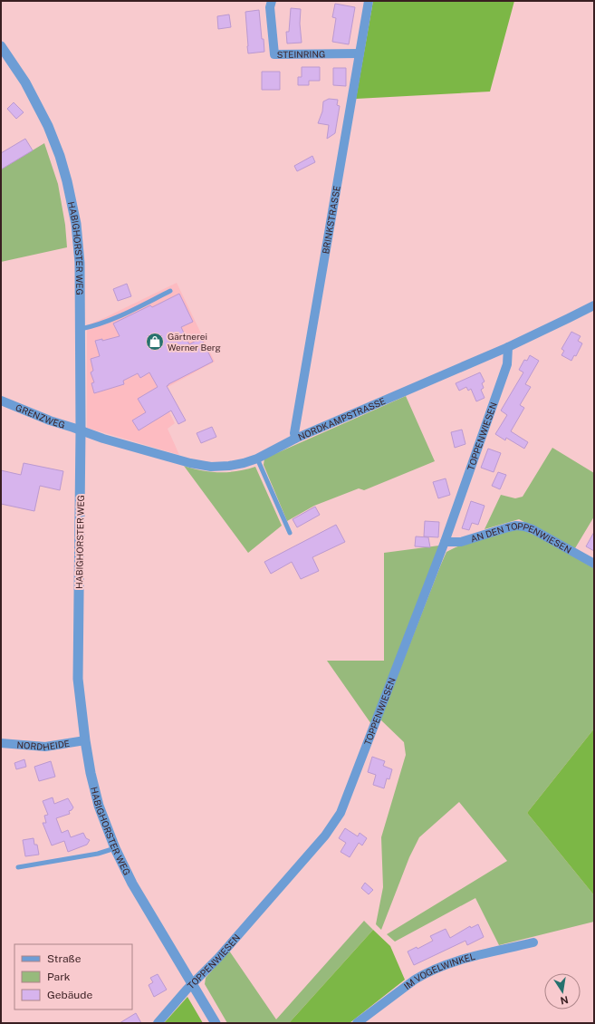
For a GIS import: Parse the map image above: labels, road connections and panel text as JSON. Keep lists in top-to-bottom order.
{
  "streets": {
    "street": [
      "STEINRING",
      "BRINKSTRASSE",
      "HABIGHORSTER WEG",
      "GRENZWEG",
      "NORDKAMPSTRASSE",
      "TOPPENWIESEN",
      "AN DEN TOPPENWIESEN",
      "NORDHEIDE",
      "IM VOGELWINKEL"
    ]
  },
  "crossings": [
    ["STEINRING", "BRINKSTRASSE"],
    ["BRINKSTRASSE", "NORDKAMPSTRASSE"],
    ["HABIGHORSTER WEG", "GRENZWEG"],
    ["HABIGHORSTER WEG", "NORDKAMPSTRASSE"],
    ["HABIGHORSTER WEG", "TOPPENWIESEN"],
    ["HABIGHORSTER WEG", "NORDHEIDE"],
    ["GRENZWEG", "NORDKAMPSTRASSE"],
    ["NORDKAMPSTRASSE", "TOPPENWIESEN"],
    ["TOPPENWIESEN", "AN DEN TOPPENWIESEN"]
  ],
  "places": {
    "shop": ["Gärtnerei Werner Berg"]
  },
  "legend": ["Straße", "Park", "Gebäude"],
  "north": "bottom"
}
